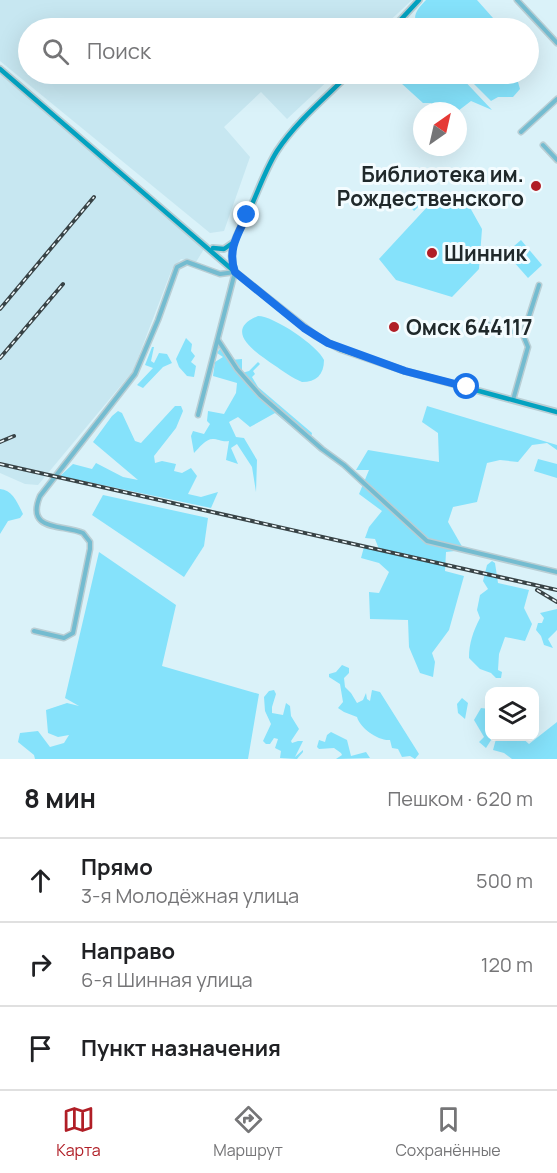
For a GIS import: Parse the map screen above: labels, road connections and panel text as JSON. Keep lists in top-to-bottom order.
{
  "places": ["Библиотека им. Рождественского", "Шинник", "Омск 644117"],
  "north": "top right",
  "page": {
    "search": "Поиск",
    "heading": ["8 мин", "Пешком · 620 m"],
    "list": [
      ["Прямо", "3-я Молодёжная улица", "500 m"],
      ["Направо", "6-я Шинная улица", "120 m"],
      "Пункт назначения"
    ],
    "nav": ["Карта", "Маршрут", "Сохранённые"]
  }
}
